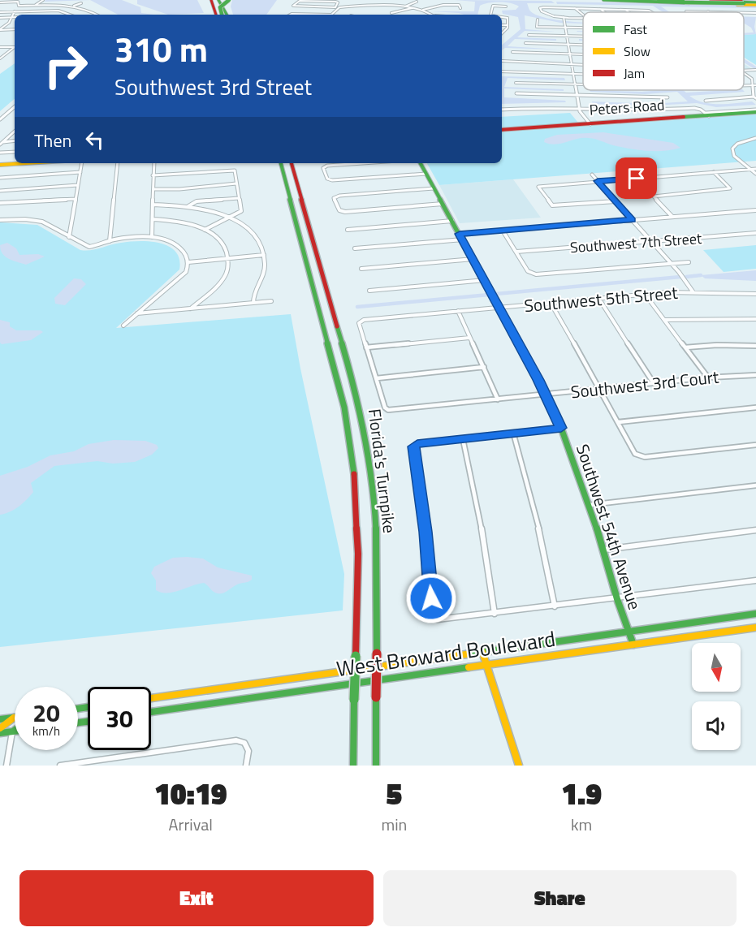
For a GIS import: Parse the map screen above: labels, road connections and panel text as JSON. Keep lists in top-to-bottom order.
{
  "streets": {
    "main road": [
      "Peters Road",
      "Florida's Turnpike",
      "Southwest 54th Avenue",
      "West Broward Boulevard"
    ],
    "street": ["Southwest 7th Street", "Southwest 5th Street", "Southwest 3rd Court"]
  },
  "crossings": [
    ["Southwest 5th Street", "Southwest 54th Avenue"],
    ["Southwest 3rd Court", "Southwest 54th Avenue"],
    ["Southwest 54th Avenue", "West Broward Boulevard"]
  ],
  "legend": ["Fast", "Slow", "Jam"],
  "north": "bottom",
  "page": {
    "turn": ["310 m", "Southwest 3rd Street"],
    "then": "Then",
    "speed": "20 km/h",
    "limit": "30",
    "eta": [
      "10:19",
      "Arrival",
      "5",
      "min",
      "1.9",
      "km"
    ],
    "buttons": ["Exit", "Share"]
  }
}
